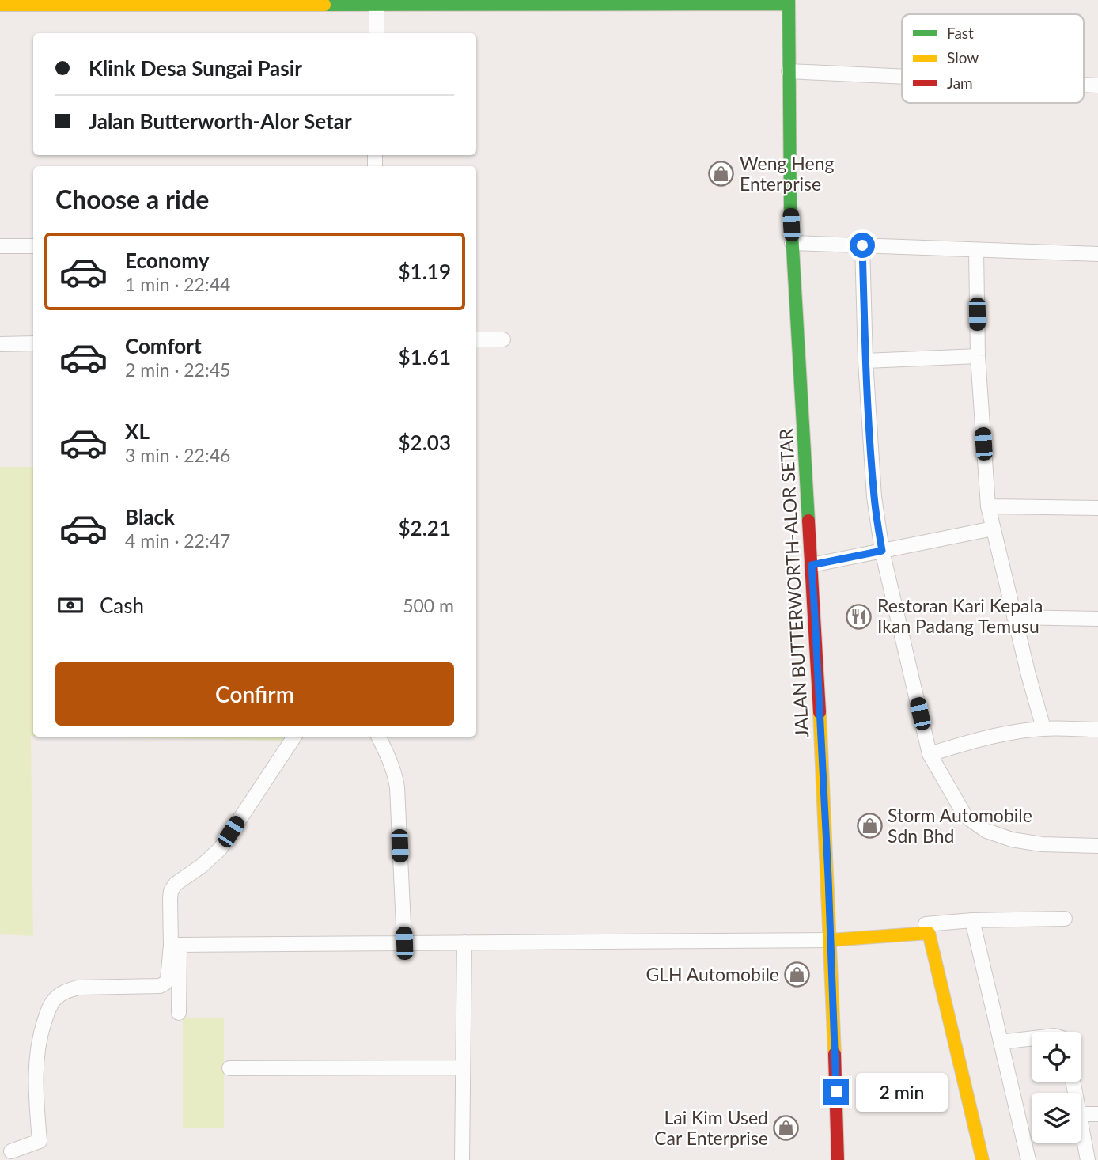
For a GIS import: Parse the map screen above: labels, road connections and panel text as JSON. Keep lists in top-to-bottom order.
{
  "streets": {
    "main road": ["JALAN BUTTERWORTH-ALOR SETAR"]
  },
  "places": {
    "shop": [
      "Weng Heng Enterprise",
      "Storm Automobile Sdn Bhd",
      "GLH Automobile",
      "Lai Kim Used Car Enterprise"
    ],
    "restaurant": ["Restoran Kari Kepala Ikan Padang Temusu"]
  },
  "legend": ["Fast", "Slow", "Jam"],
  "page": {
    "banner": ["Klink Desa Sungai Pasir", "Jalan Butterworth-Alor Setar"],
    "heading": "Choose a ride",
    "list": [
      {
        "name": "Economy",
        "note": "1 min · 22:44",
        "value": "$1.19"
      },
      {
        "name": "Comfort",
        "note": "2 min · 22:45",
        "value": "$1.61"
      },
      {
        "name": "XL",
        "note": "3 min · 22:46",
        "value": "$2.03"
      },
      {
        "name": "Black",
        "note": "4 min · 22:47",
        "value": "$2.21"
      }
    ],
    "pay": ["Cash", "500 m"],
    "buttons": "Confirm",
    "bubble": "2 min"
  }
}
